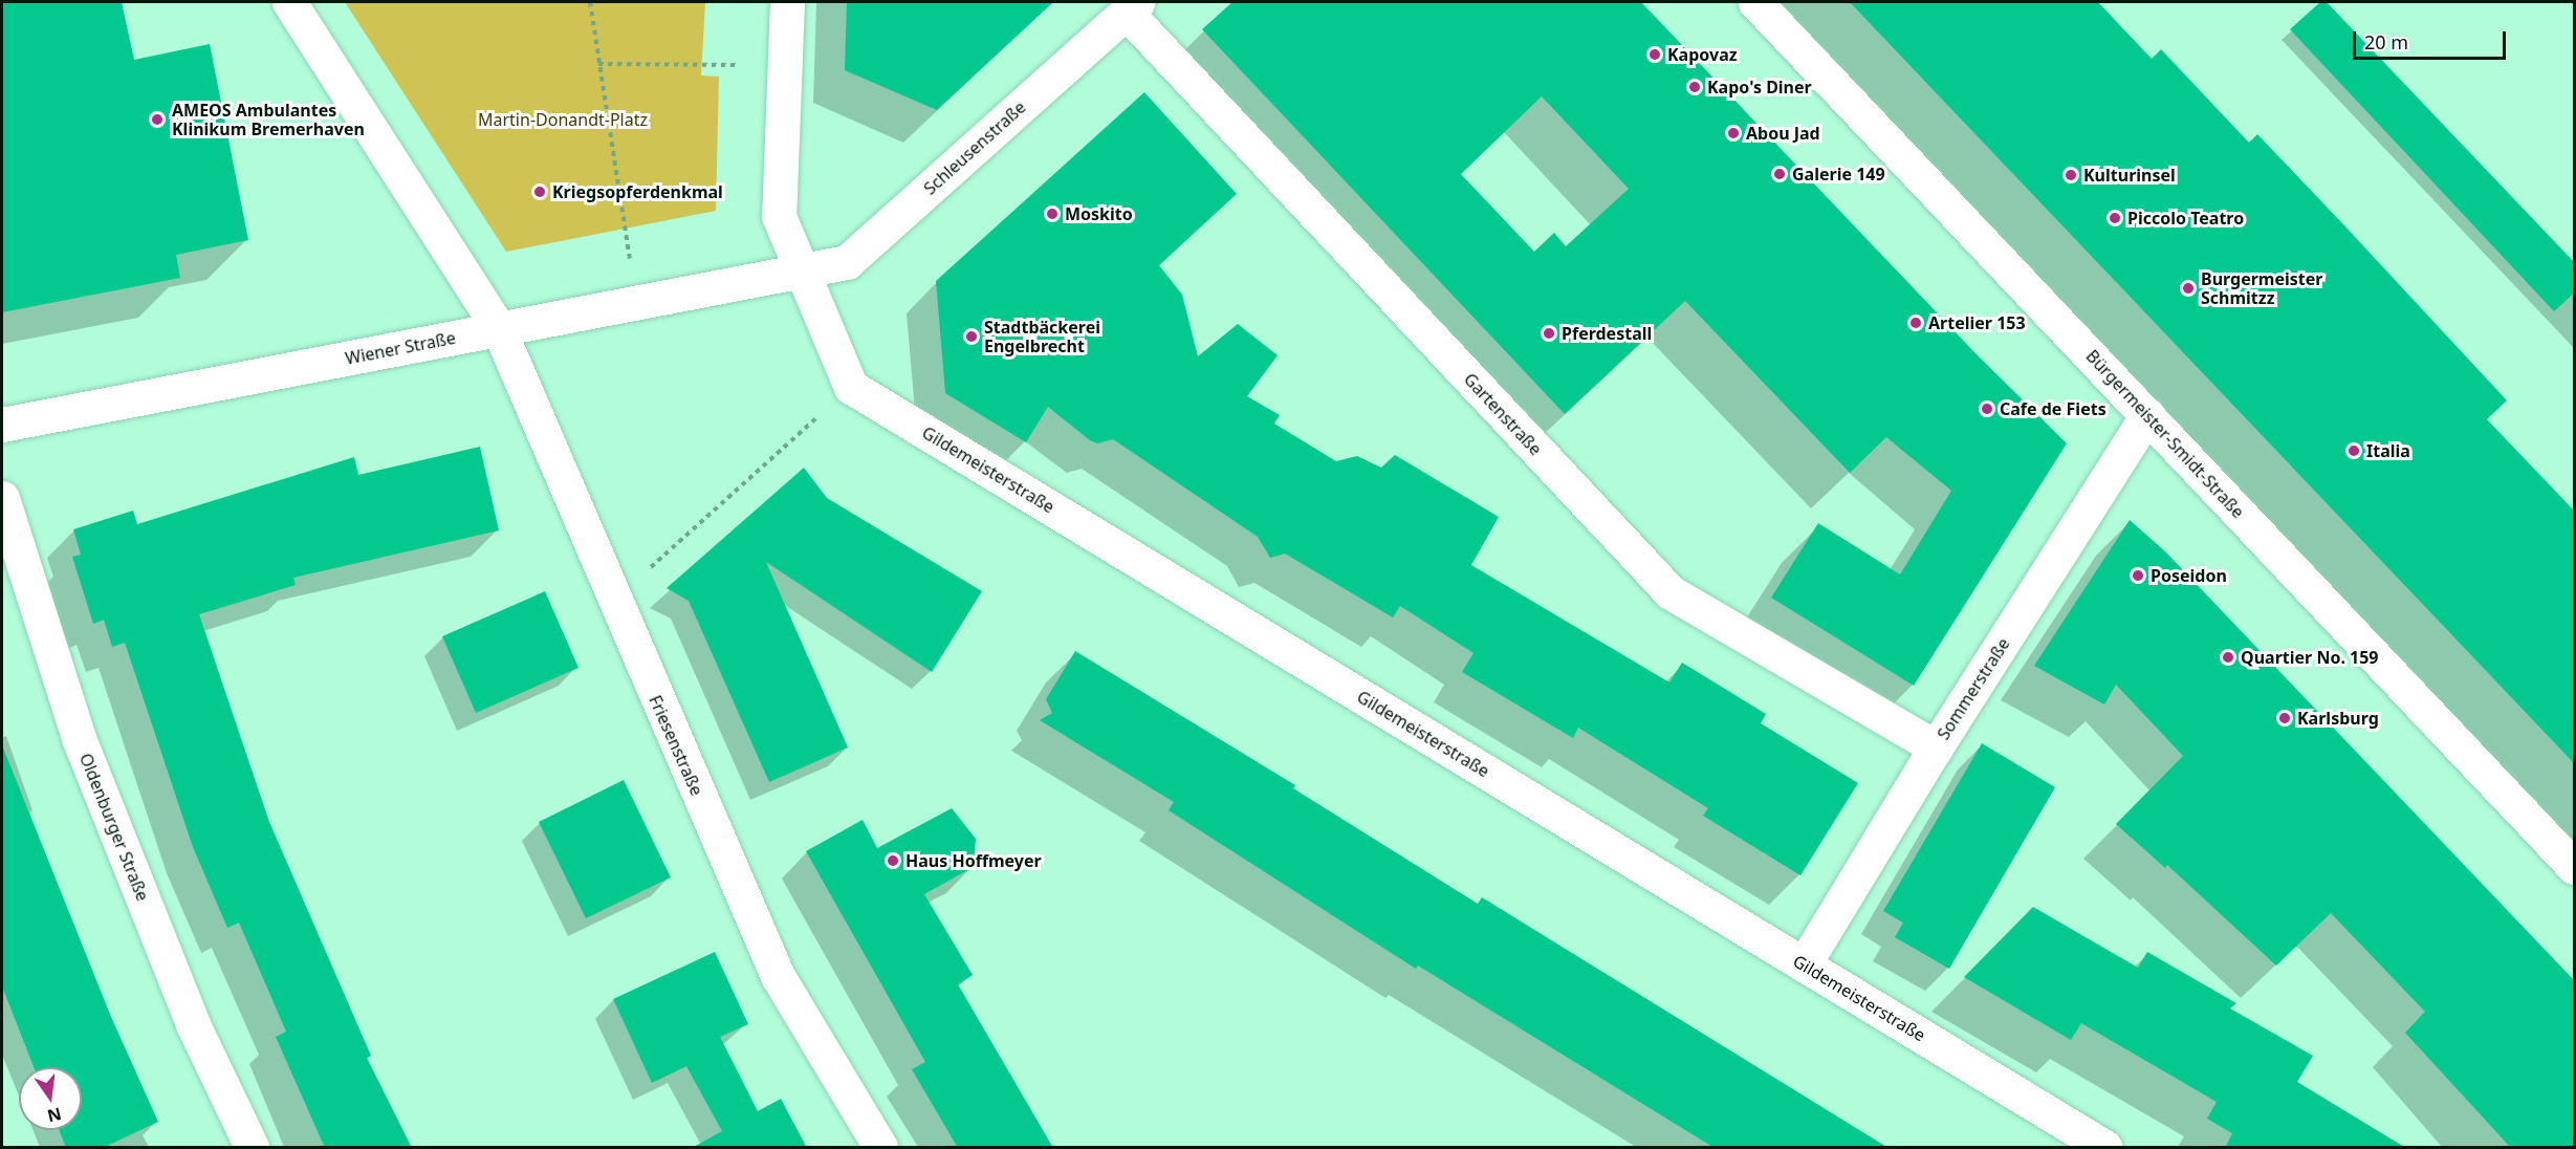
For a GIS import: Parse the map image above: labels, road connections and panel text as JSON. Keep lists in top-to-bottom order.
{
  "streets": {
    "street": [
      "Schleusenstraße",
      "Wiener Straße",
      "Gartenstraße",
      "Bürgermeister-Smidt-Straße",
      "Gildemeisterstraße",
      "Sommerstraße",
      "Friesenstraße",
      "Oldenburger Straße"
    ]
  },
  "crossings": [
    ["Schleusenstraße", "Wiener Straße"],
    ["Schleusenstraße", "Gartenstraße"],
    ["Wiener Straße", "Friesenstraße"],
    ["Gartenstraße", "Sommerstraße"],
    ["Bürgermeister-Smidt-Straße", "Sommerstraße"],
    ["Gildemeisterstraße", "Sommerstraße"]
  ],
  "parks": ["Martin-Donandt-Platz"],
  "places": [
    "Kapovaz",
    "Kapo's Diner",
    "AMEOS Ambulantes Klinikum Bremerhaven",
    "Abou Jad",
    "Galerie 149",
    "Kulturinsel",
    "Kriegsopferdenkmal",
    "Moskito",
    "Piccolo Teatro",
    "Burgermeister Schmitzz",
    "Artelier 153",
    "Pferdestall",
    "Stadtbäckerei Engelbrecht",
    "Cafe de Fiets",
    "Italia",
    "Poseidon",
    "Quartier No. 159",
    "Karlsburg",
    "Haus Hoffmeyer"
  ],
  "scale_bar": "20 m",
  "north": "bottom"
}
